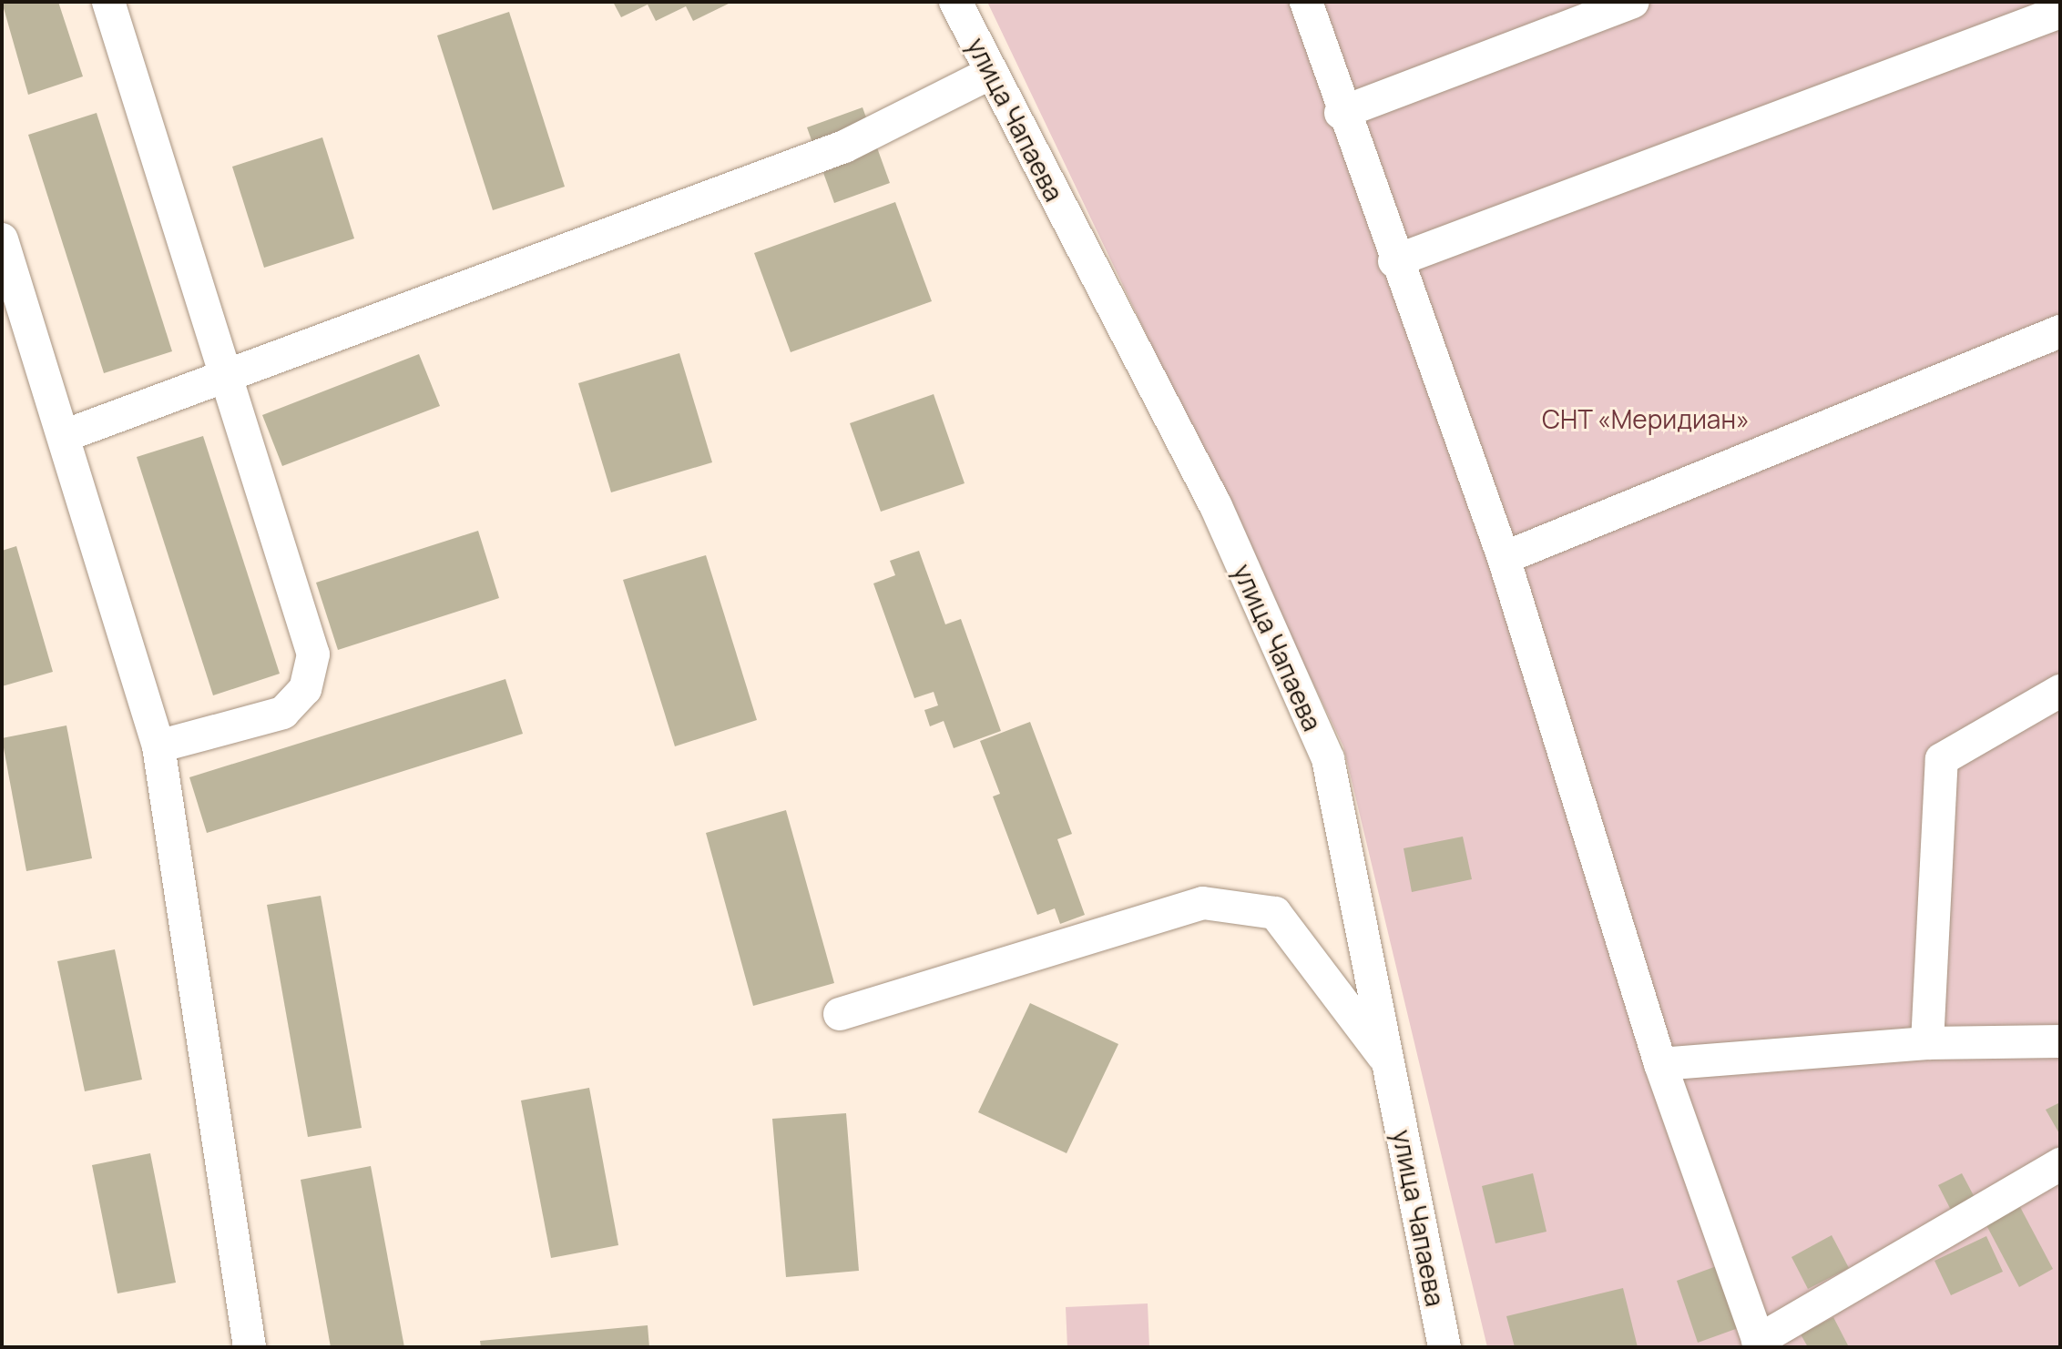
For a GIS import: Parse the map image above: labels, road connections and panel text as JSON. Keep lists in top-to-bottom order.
{
  "streets": {
    "street": ["улица Чапаева"]
  },
  "parks": ["СНТ «Меридиан»"]
}
